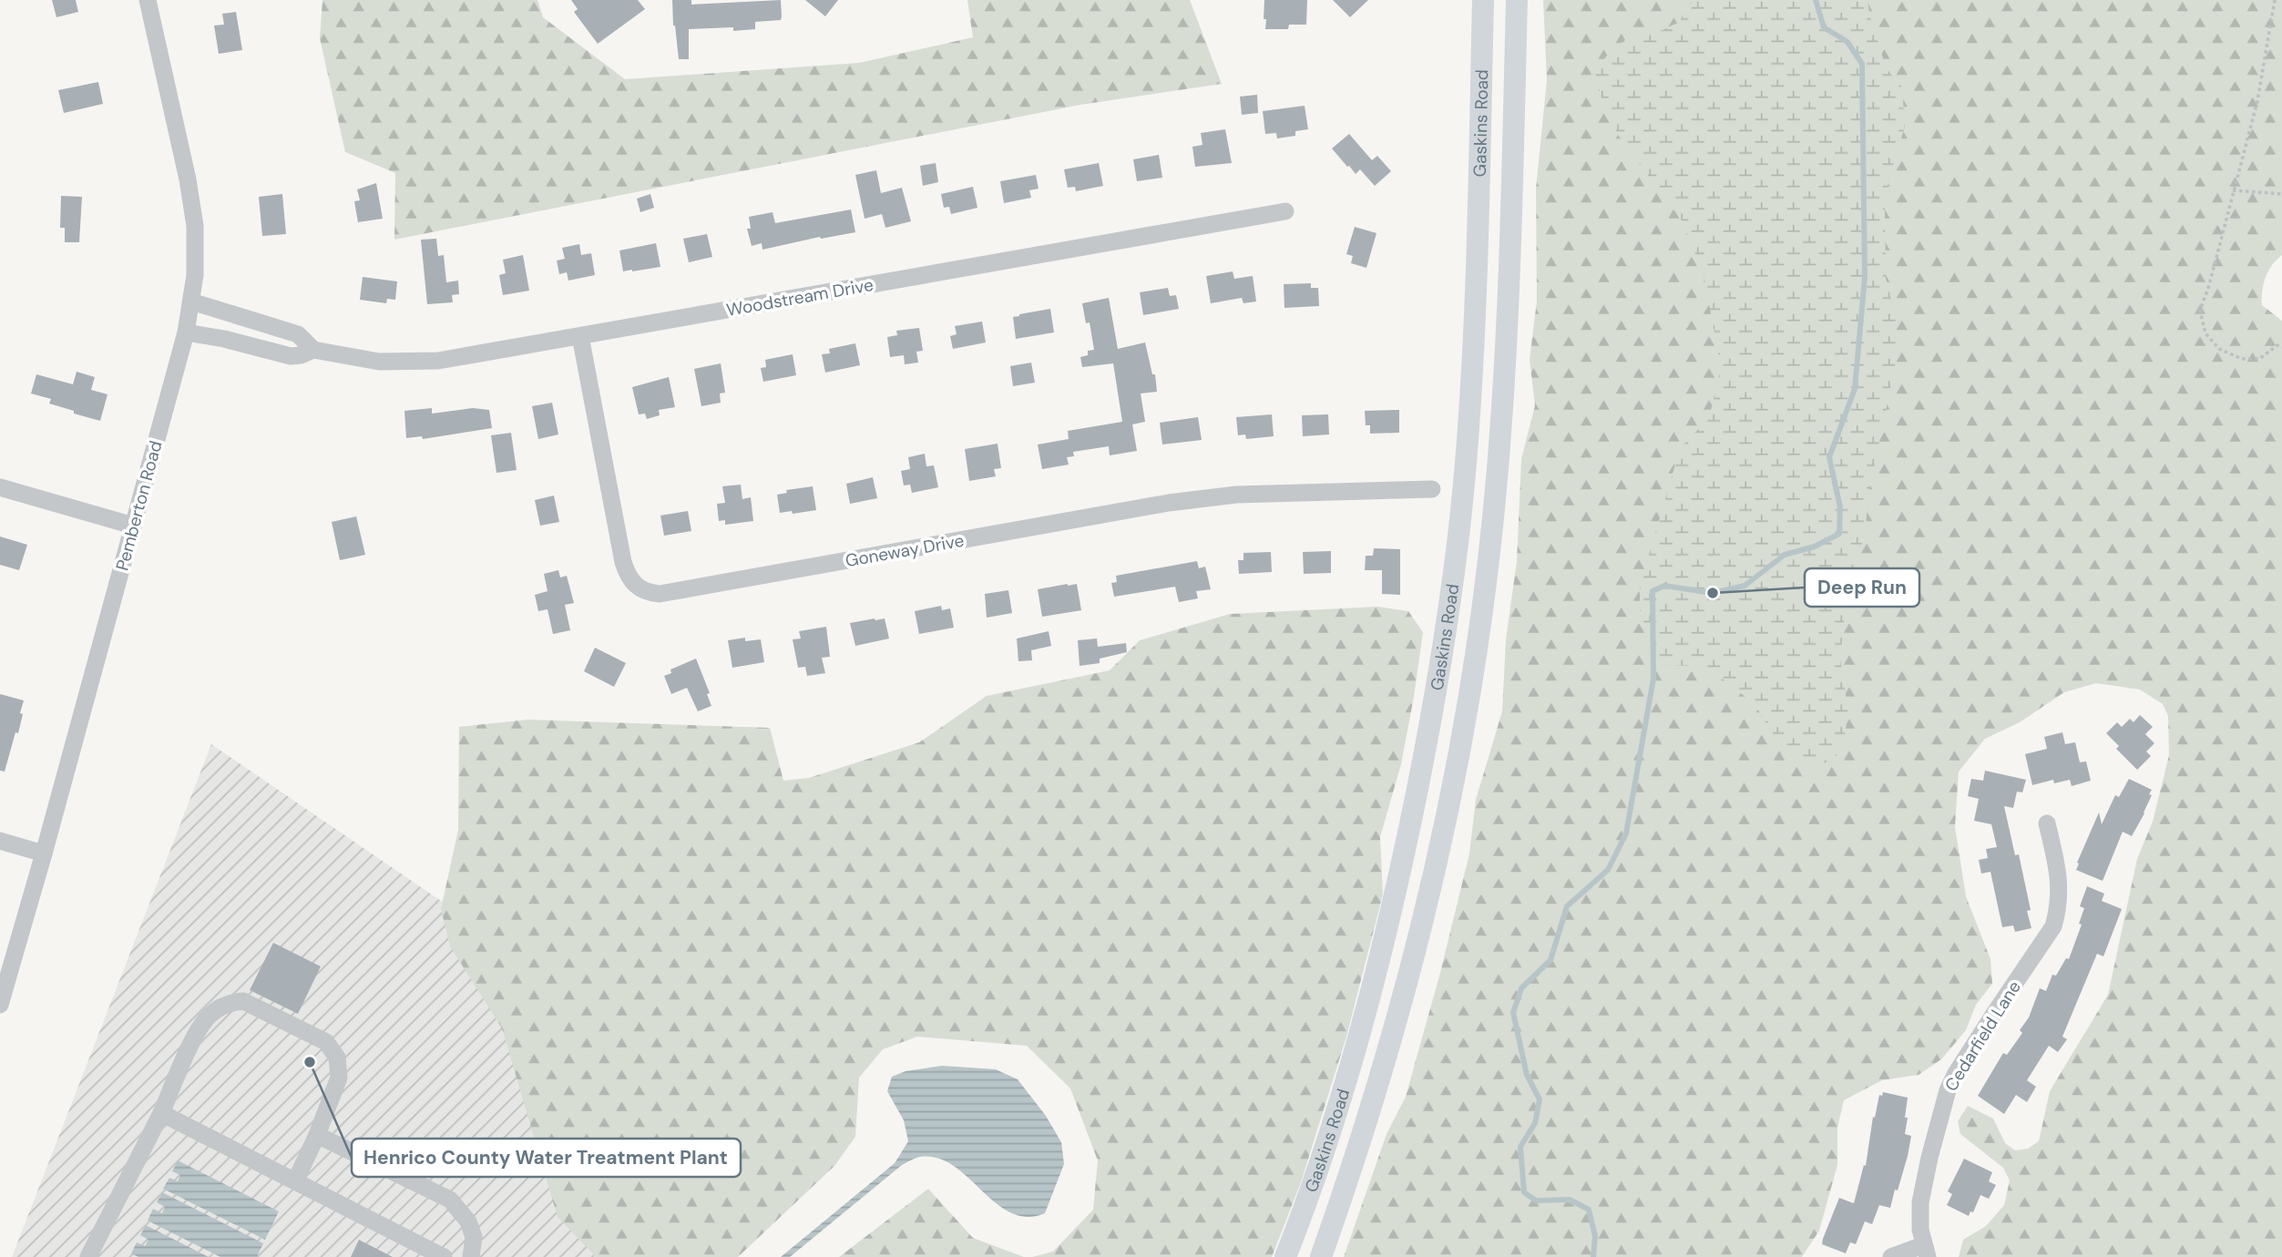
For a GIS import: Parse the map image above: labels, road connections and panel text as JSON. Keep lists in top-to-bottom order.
{
  "streets": {
    "main road": ["Gaskins Road"],
    "street": [
      "Woodstream Drive",
      "Pemberton Road",
      "Goneway Drive",
      "Cedarfield Lane"
    ]
  },
  "crossings": [
    ["Woodstream Drive", "Pemberton Road"],
    ["Woodstream Drive", "Goneway Drive"]
  ],
  "places": ["Deep Run", "Henrico County Water Treatment Plant"]
}
